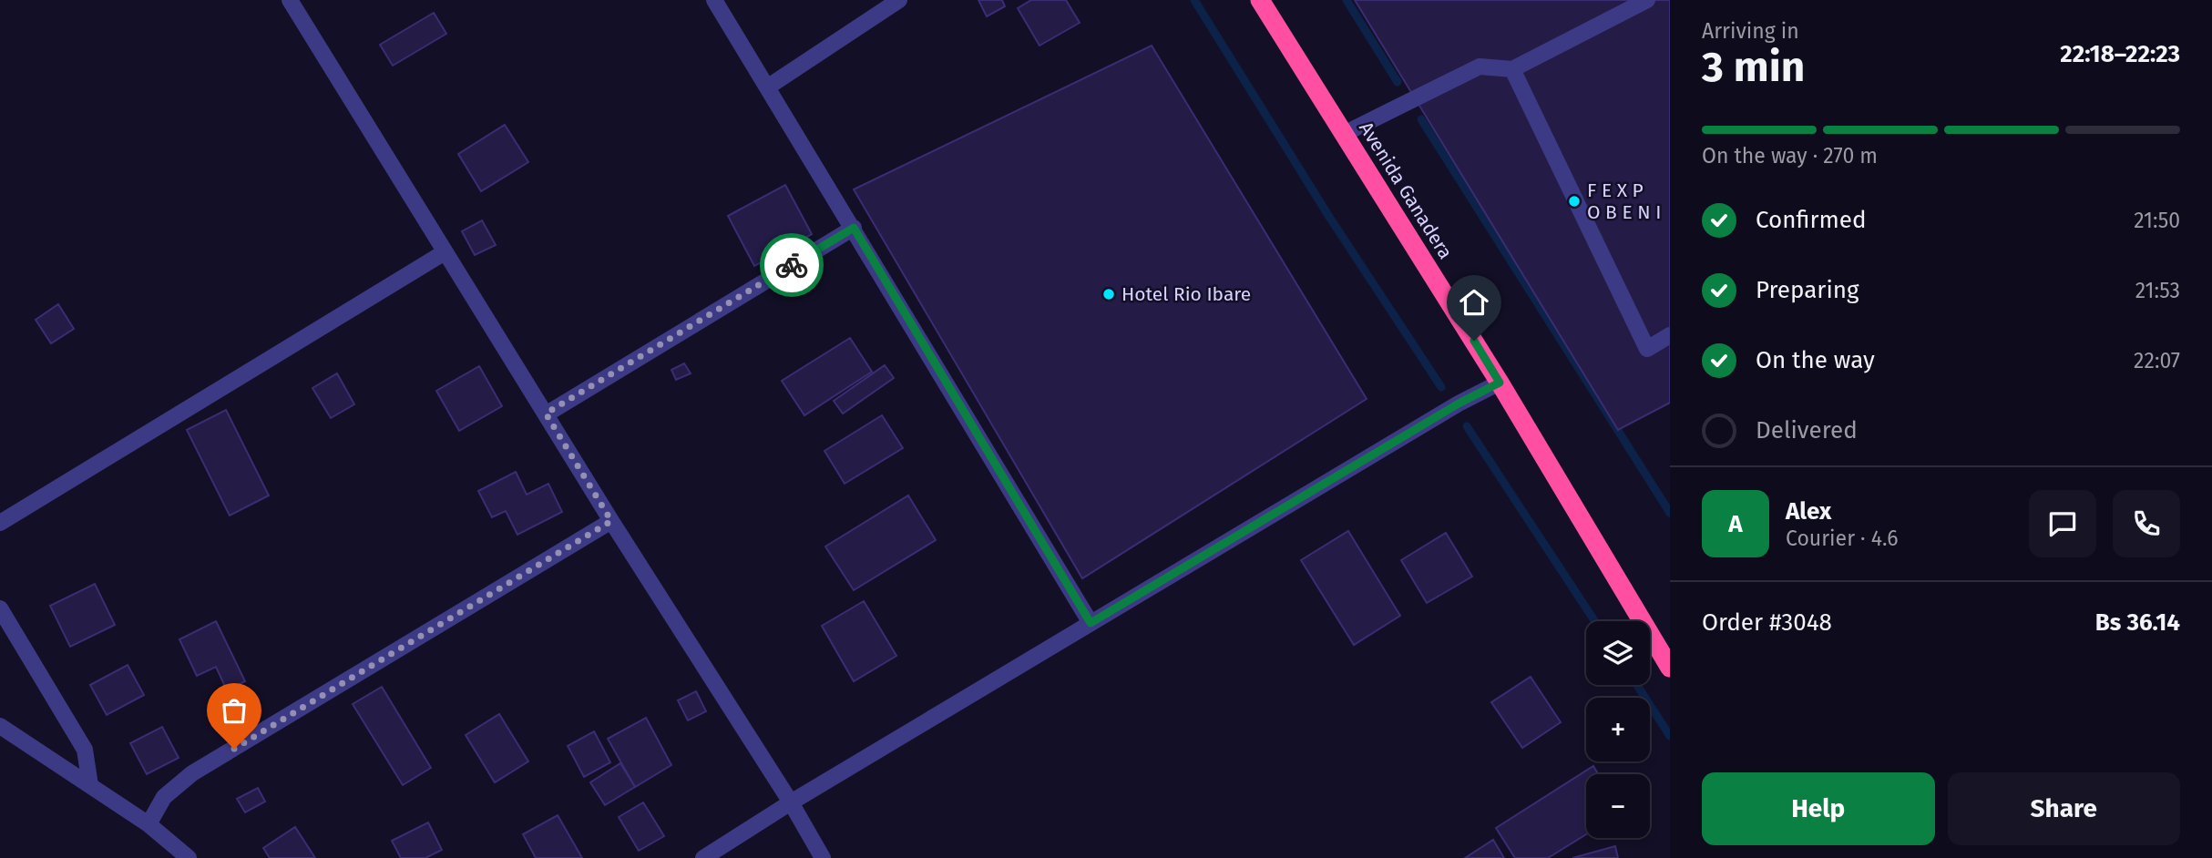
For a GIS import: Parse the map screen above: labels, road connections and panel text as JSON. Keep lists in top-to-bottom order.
{
  "streets": {
    "highway": ["Avenida Ganadera"]
  },
  "places": ["F E X P O B E N I", "Hotel Rio Ibare"],
  "page": {
    "heading": ["3 min", "Arriving in", "22:18–22:23"],
    "panel": [
      "Alex",
      "Courier · 4.6",
      "Order #3048",
      "Bs 36.14"
    ],
    "bar": "On the way · 270 m",
    "list": [
      ["Confirmed", "21:50"],
      ["Preparing", "21:53"],
      ["On the way", "22:07"],
      "Delivered"
    ],
    "round": "A",
    "map_buttons": ["+", "−"],
    "buttons": ["Help", "Share"]
  }
}
